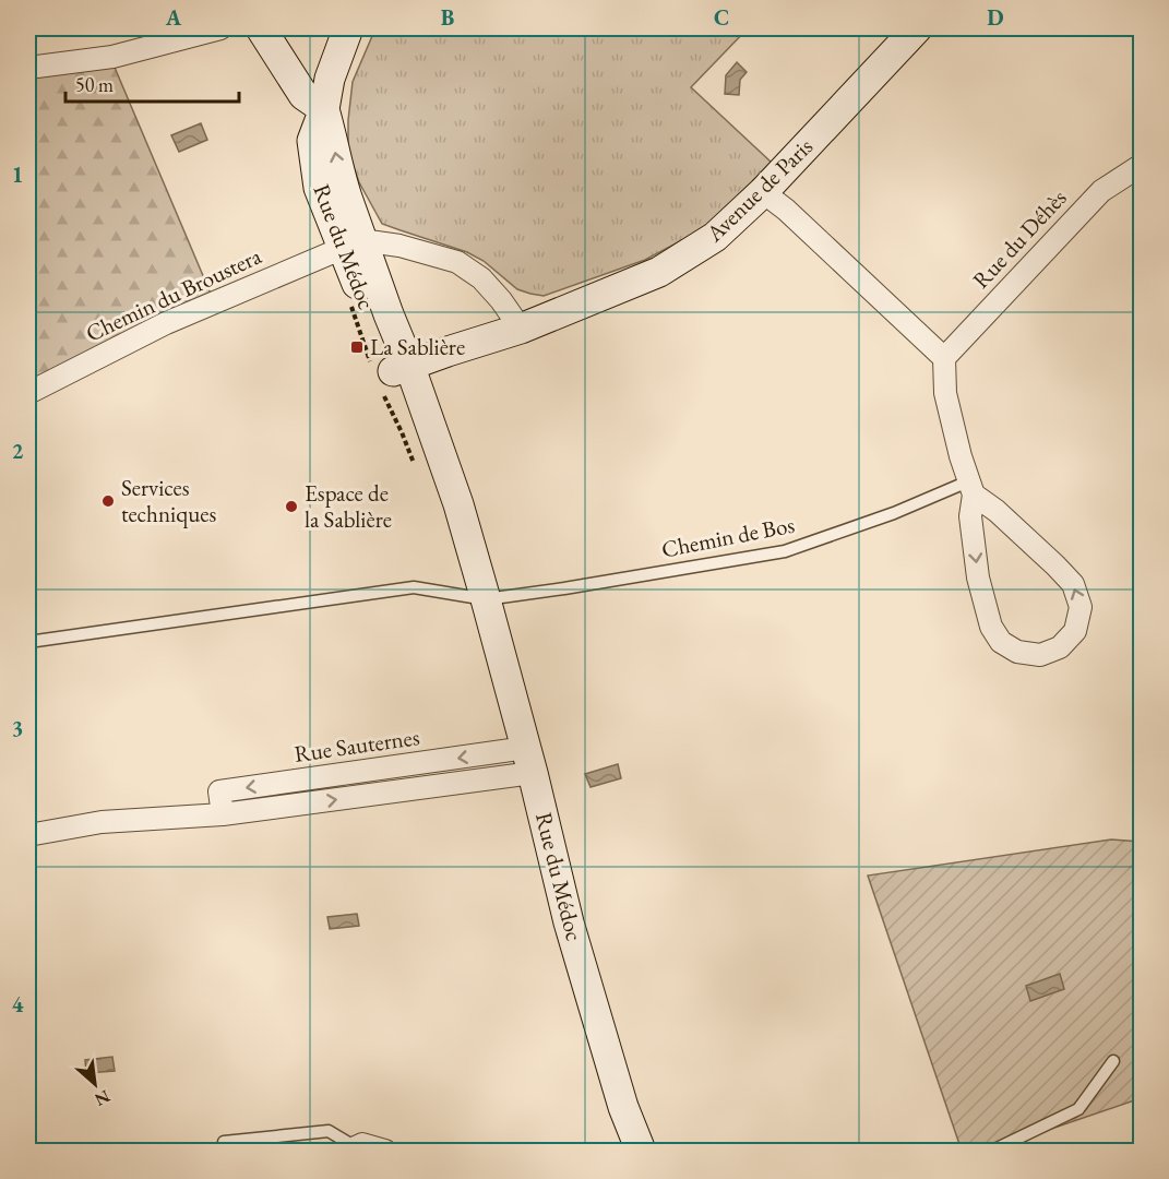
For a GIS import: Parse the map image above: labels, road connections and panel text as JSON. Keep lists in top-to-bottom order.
{
  "streets": {
    "street": [
      "Avenue de Paris",
      "Rue du Déhès",
      "Rue du Médoc",
      "Chemin du Broustera",
      "Rue Sauternes"
    ],
    "lane": ["Chemin de Bos"]
  },
  "crossings": [
    ["Avenue de Paris", "Rue du Médoc"],
    ["Rue du Médoc", "Chemin du Broustera"],
    ["Rue du Médoc", "Chemin de Bos"],
    ["Rue du Médoc", "Rue Sauternes"]
  ],
  "places": {
    "transit": ["La Sablière"],
    "other": ["Services techniques", "Espace de la Sablière"]
  },
  "scale_bar": "50 m",
  "north": "bottom right",
  "grid": {
    "columns": [
      "A",
      "B",
      "C",
      "D"
    ],
    "rows": [
      "1",
      "2",
      "3",
      "4"
    ]
  }
}
